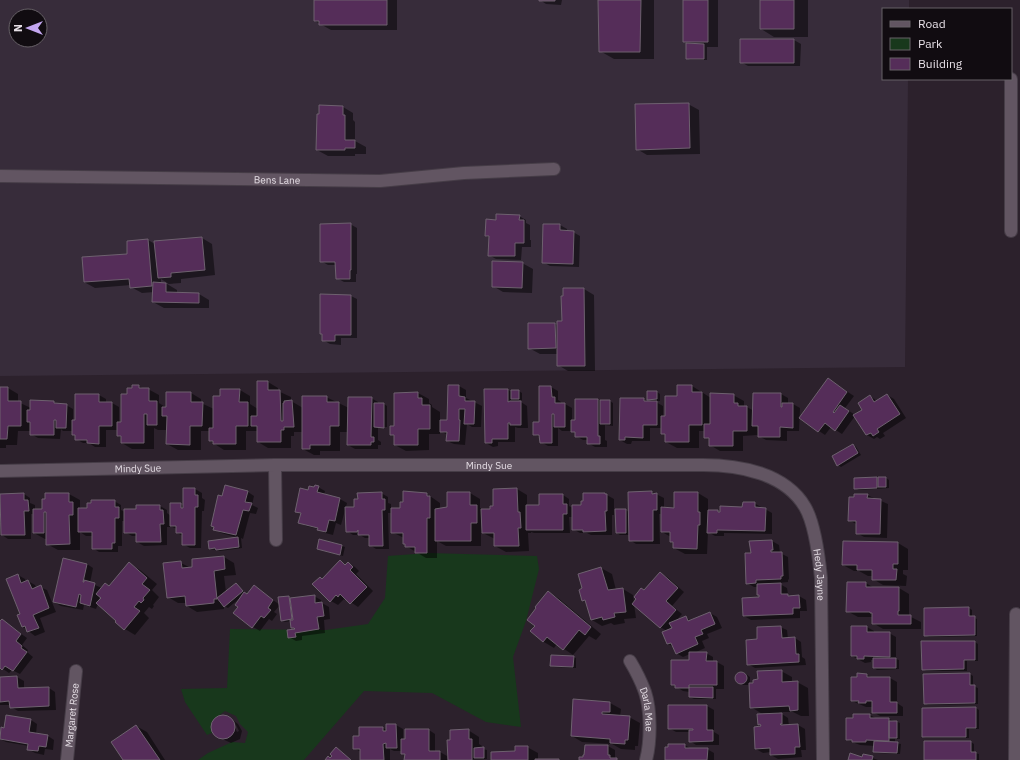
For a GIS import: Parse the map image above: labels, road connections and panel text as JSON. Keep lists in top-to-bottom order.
{
  "streets": {
    "street": [
      "Bens Lane",
      "Mindy Sue",
      "Hedy Jayne",
      "Darla Mae",
      "Margaret Rose"
    ]
  },
  "crossings": [
    ["Mindy Sue", "Hedy Jayne"]
  ],
  "legend": ["Road", "Park", "Building"],
  "north": "left"
}
